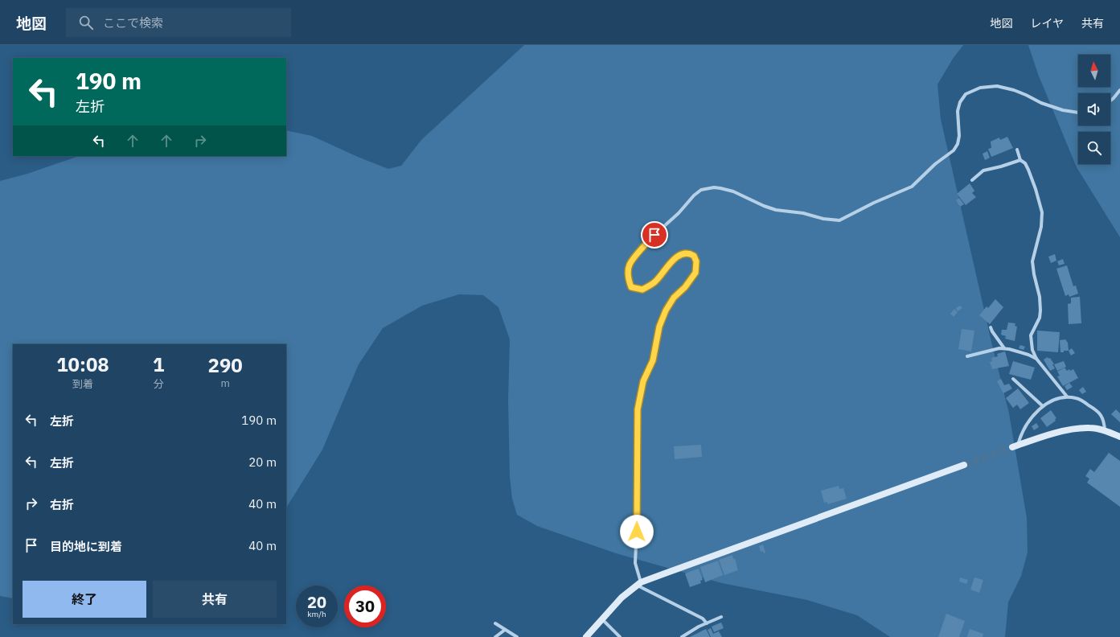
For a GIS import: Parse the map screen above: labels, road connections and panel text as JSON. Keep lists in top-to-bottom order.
{
  "north": "top",
  "page": {
    "header": "地図",
    "search": "ここで検索",
    "nav": ["地図", "レイヤ", "共有"],
    "turn": ["190 m", "左折"],
    "eta": [
      "10:08",
      "到着",
      "1",
      "分",
      "290",
      "m"
    ],
    "list": [
      {
        "name": "左折",
        "value": "190 m"
      },
      {
        "name": "左折",
        "value": "20 m"
      },
      {
        "name": "右折",
        "value": "40 m"
      },
      {
        "name": "目的地に到着",
        "value": "40 m"
      }
    ],
    "buttons": ["終了", "共有"],
    "speed": "20 km/h",
    "limit": "30"
  }
}
